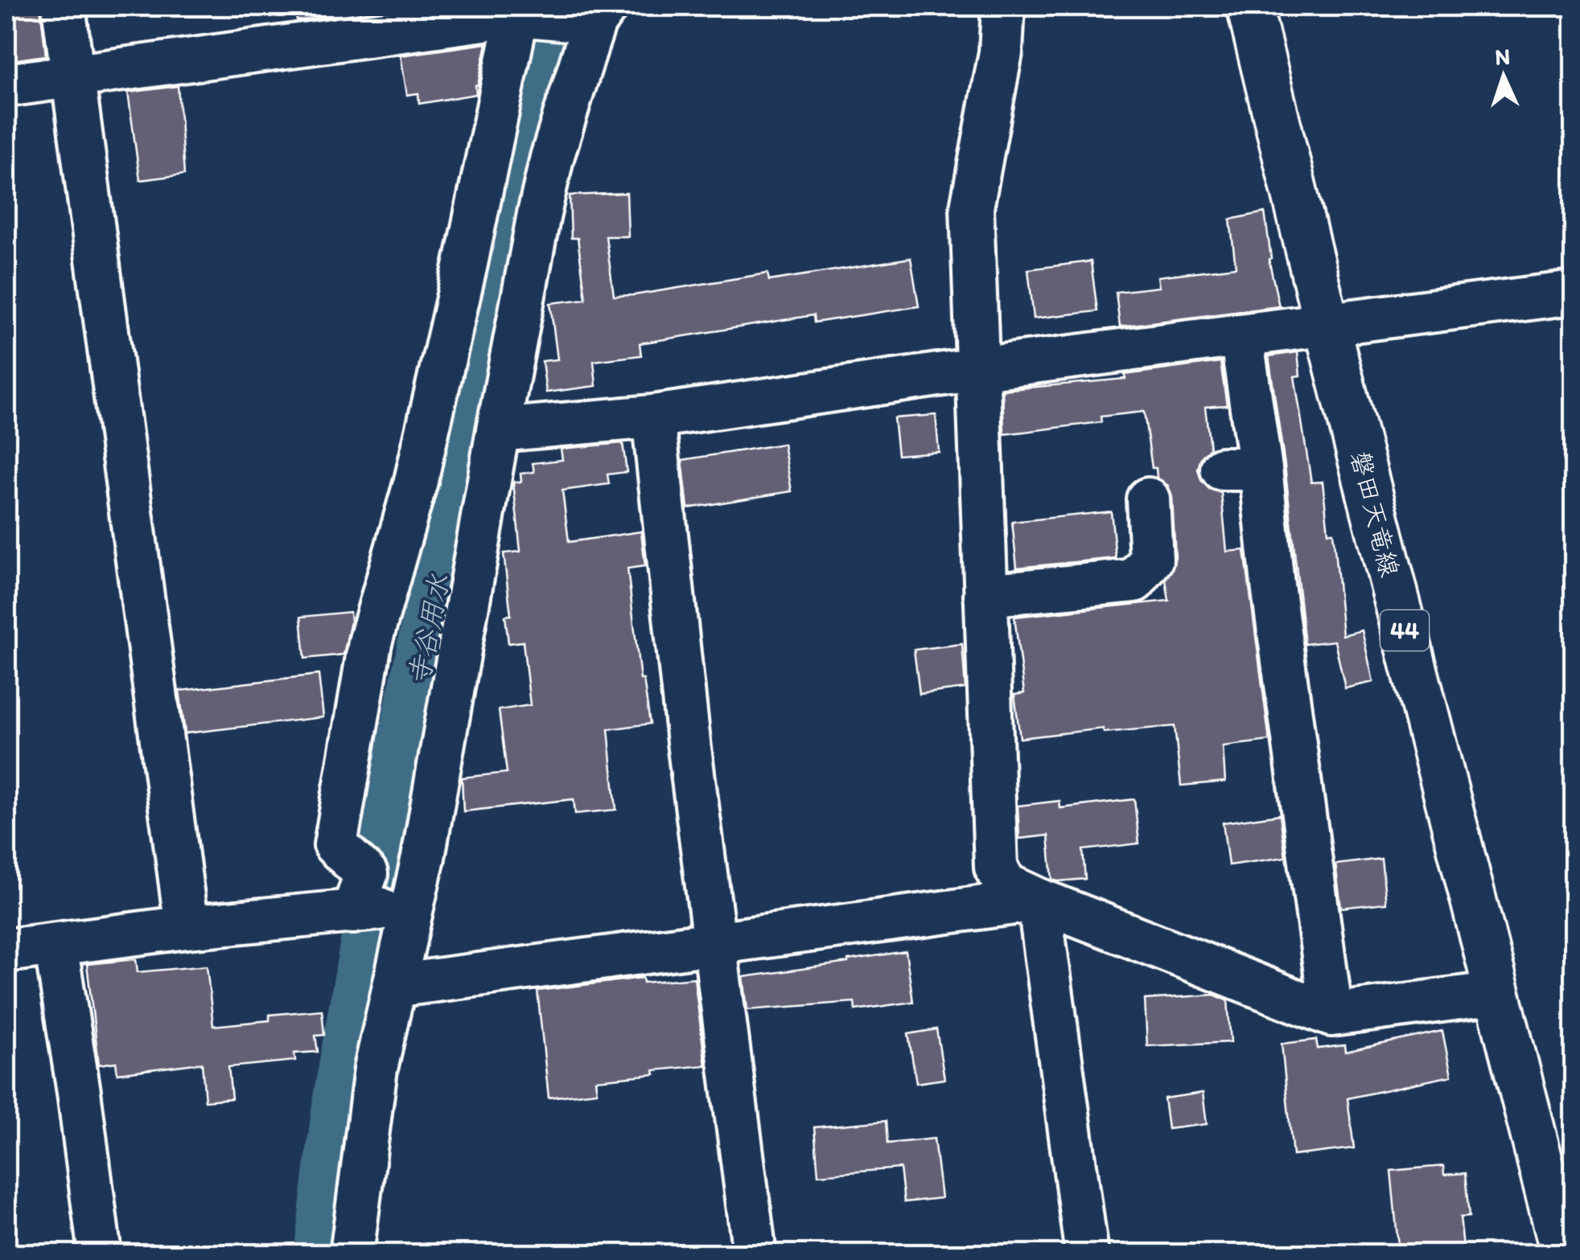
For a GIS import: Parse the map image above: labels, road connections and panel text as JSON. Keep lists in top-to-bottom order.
{
  "streets": {
    "main road": ["磐田天竜線", "44"]
  },
  "water": ["寺谷用水"],
  "north": "top"
}
